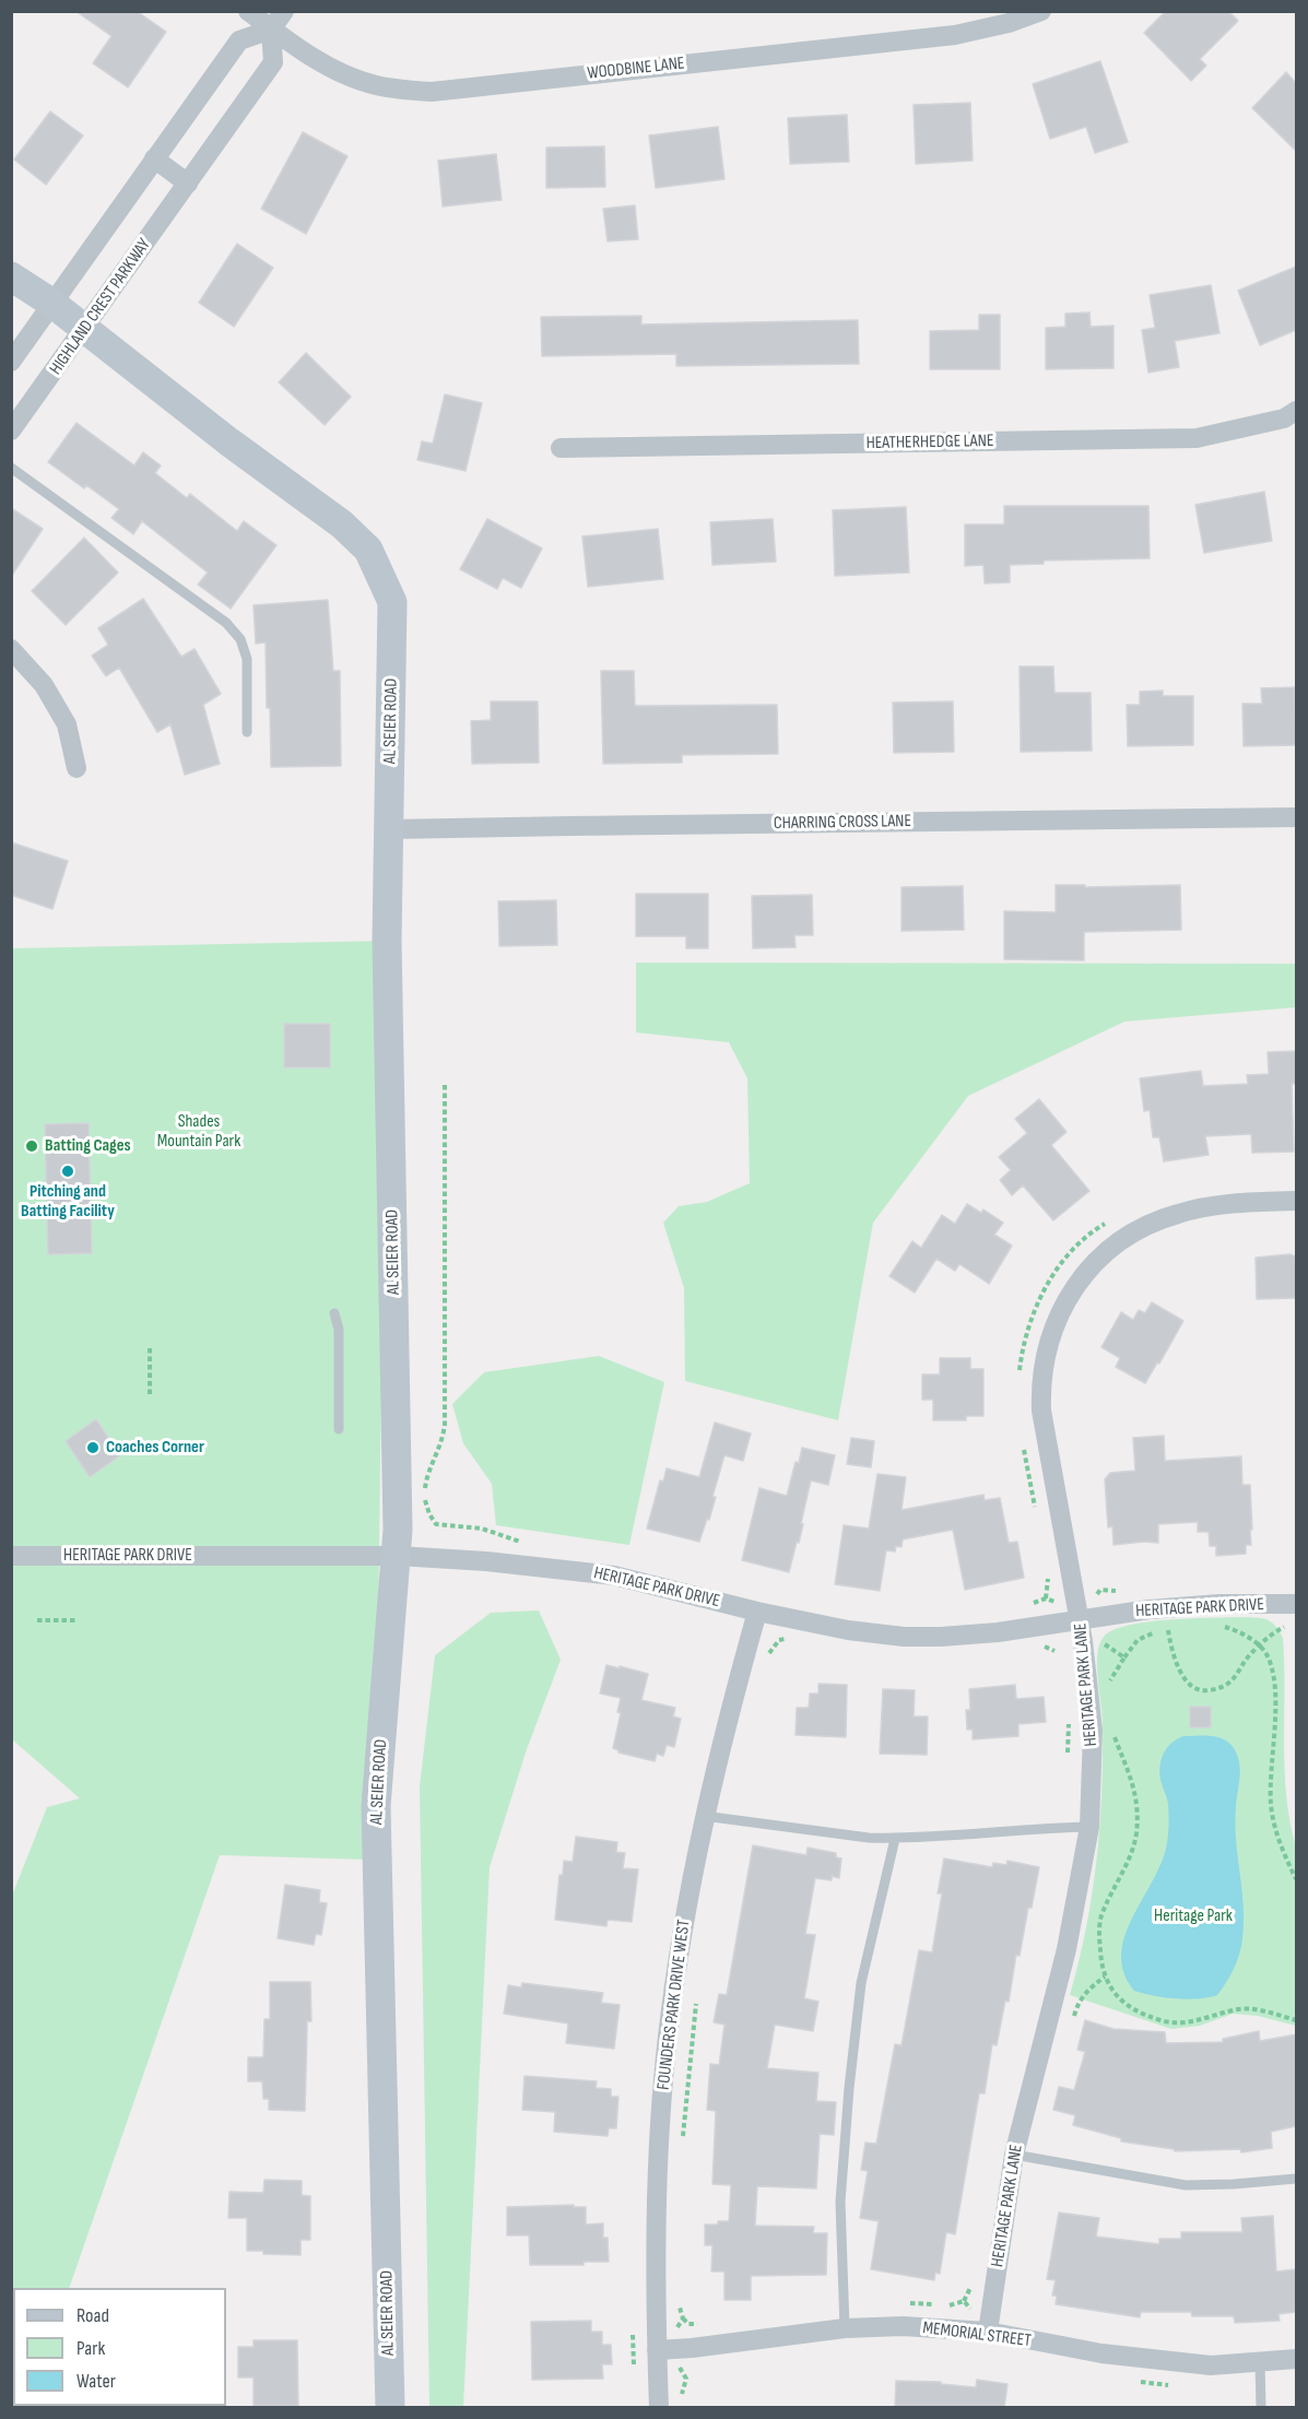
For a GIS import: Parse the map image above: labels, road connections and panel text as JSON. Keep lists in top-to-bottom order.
{
  "streets": {
    "street": [
      "WOODBINE LANE",
      "HIGHLAND CREST PARKWAY",
      "HEATHERHEDGE LANE",
      "AL SEIER ROAD",
      "CHARRING CROSS LANE",
      "HERITAGE PARK DRIVE",
      "HERITAGE PARK LANE",
      "FOUNDERS PARK DRIVE WEST",
      "MEMORIAL STREET"
    ]
  },
  "crossings": [
    ["WOODBINE LANE", "HIGHLAND CREST PARKWAY"],
    ["HIGHLAND CREST PARKWAY", "AL SEIER ROAD"],
    ["AL SEIER ROAD", "CHARRING CROSS LANE"],
    ["AL SEIER ROAD", "HERITAGE PARK DRIVE"],
    ["HERITAGE PARK DRIVE", "HERITAGE PARK LANE"],
    ["HERITAGE PARK DRIVE", "FOUNDERS PARK DRIVE WEST"],
    ["HERITAGE PARK LANE", "MEMORIAL STREET"],
    ["FOUNDERS PARK DRIVE WEST", "MEMORIAL STREET"]
  ],
  "parks": ["Shades Mountain Park", "Heritage Park"],
  "places": ["Batting Cages", "Pitching and Batting Facility", "Coaches Corner"],
  "legend": ["Road", "Park", "Water"]
}
